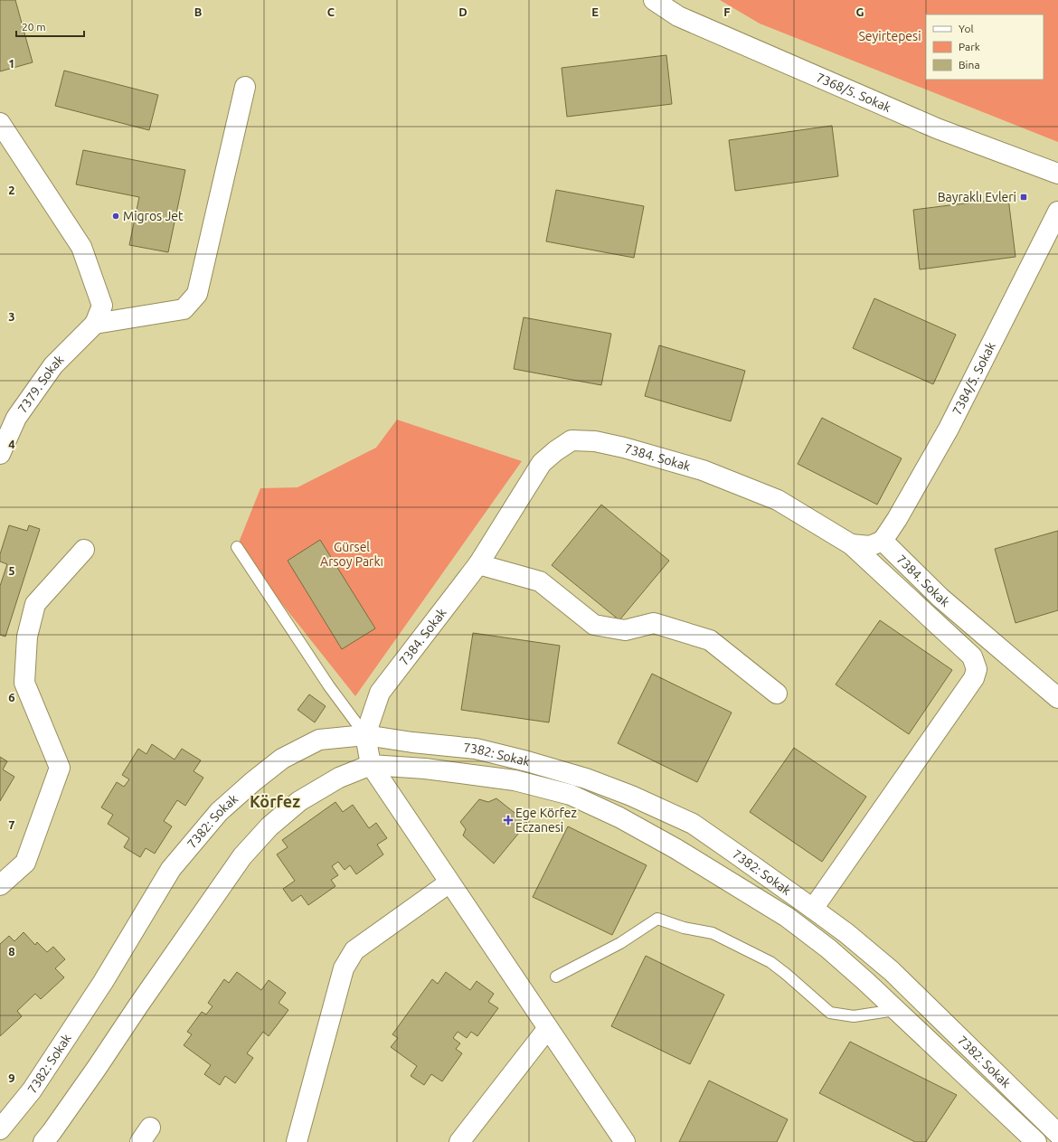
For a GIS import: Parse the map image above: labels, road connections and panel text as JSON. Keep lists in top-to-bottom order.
{
  "streets": {
    "street": [
      "7368/5. Sokak",
      "7384/5. Sokak",
      "7379. Sokak",
      "7384. Sokak",
      "7382: Sokak"
    ]
  },
  "crossings": [
    ["7384/5. Sokak", "7384. Sokak"],
    ["7384. Sokak", "7382: Sokak"]
  ],
  "districts": ["Körfez"],
  "parks": ["Seyirtepesi", "Gürsel Arsoy Parkı"],
  "places": {
    "transit": ["Bayraklı Evleri"],
    "other": ["Migros Jet"],
    "health": ["Ege Körfez Eczanesi"]
  },
  "legend": ["Yol", "Park", "Bina"],
  "scale_bar": "20 m",
  "grid": {
    "columns": [
      "B",
      "C",
      "D",
      "E",
      "F",
      "G"
    ],
    "rows": [
      "1",
      "2",
      "3",
      "4",
      "5",
      "6",
      "7",
      "8",
      "9"
    ]
  }
}
